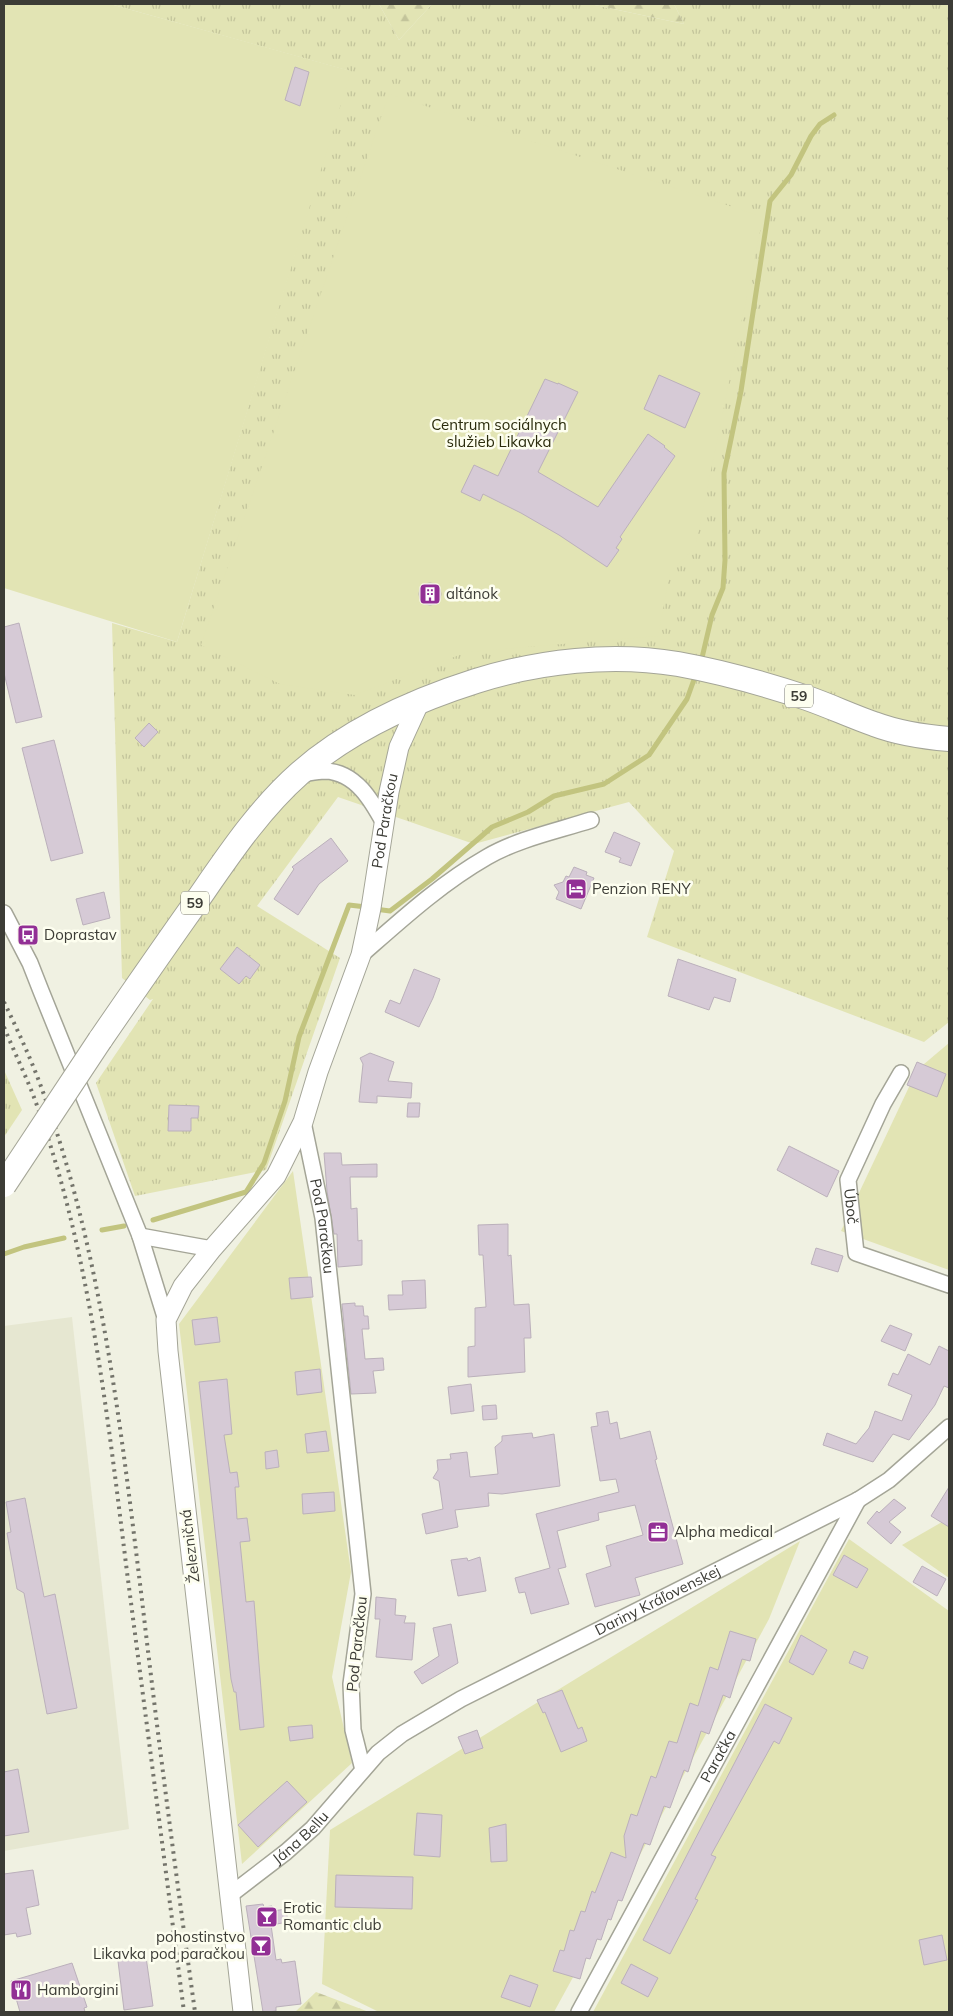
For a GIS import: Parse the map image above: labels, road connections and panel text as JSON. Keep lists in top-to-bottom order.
{
  "streets": {
    "main road": ["59"],
    "street": [
      "Pod Paračkou",
      "Úboč",
      "Železničná",
      "Dariny Kráľovenskej",
      "Paračka",
      "Jána Bellu"
    ]
  },
  "crossings": [
    ["59", "Pod Paračkou"],
    ["Pod Paračkou", "Dariny Kráľovenskej"],
    ["Pod Paračkou", "Jána Bellu"],
    ["Železničná", "Jána Bellu"],
    ["Dariny Kráľovenskej", "Paračka"],
    ["Dariny Kráľovenskej", "Jána Bellu"]
  ],
  "parks": ["Centrum sociálnych služieb Likavka"],
  "places": {
    "building": ["altánok"],
    "hotel": ["Penzion RENY"],
    "bus stop": ["Doprastav"],
    "office": ["Alpha medical"],
    "bar": ["Erotic Romantic club", "pohostinstvo Likavka pod paračkou"],
    "restaurant": ["Hamborgini"]
  }
}
